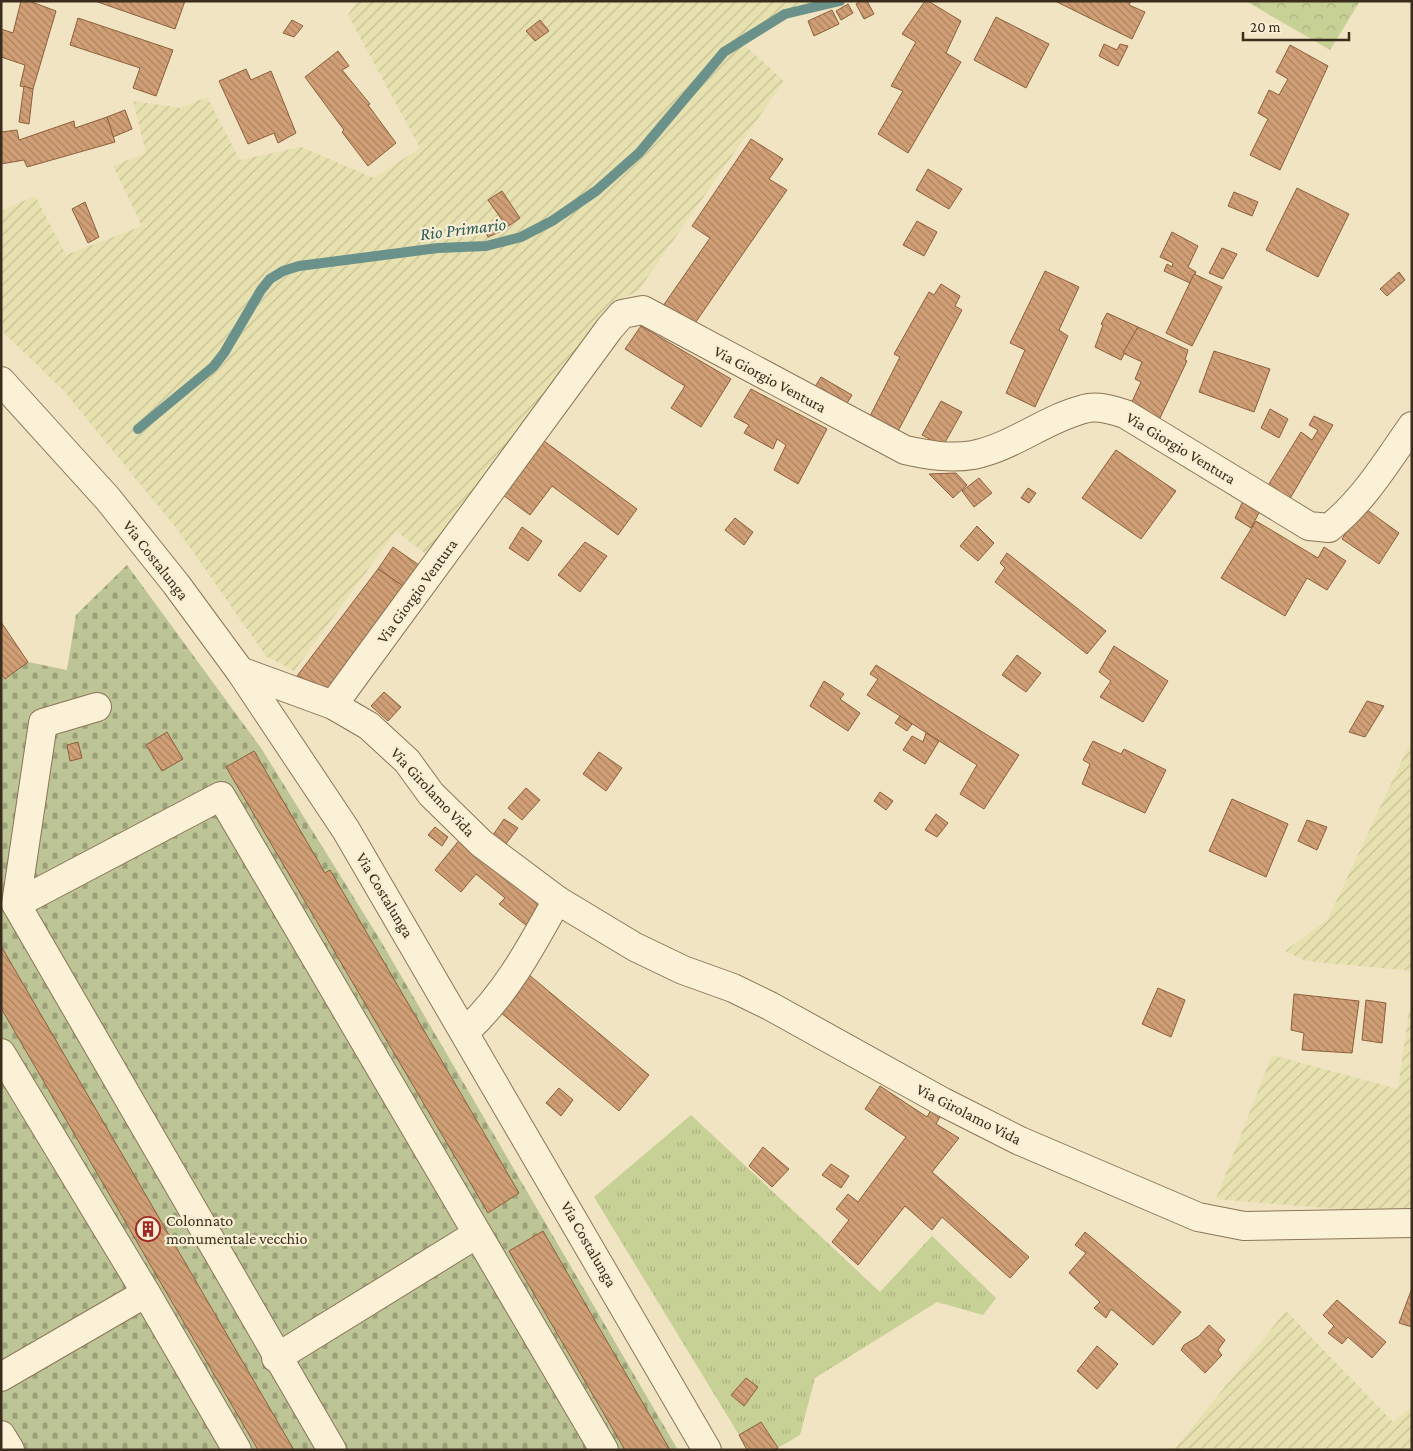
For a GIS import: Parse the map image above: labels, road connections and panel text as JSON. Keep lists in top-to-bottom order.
{
  "streets": {
    "street": ["Via Giorgio Ventura", "Via Costalunga", "Via Girolamo Vida"]
  },
  "crossings": [
    ["Via Giorgio Ventura", "Via Girolamo Vida"]
  ],
  "water": ["Rio Primario"],
  "places": {
    "building": ["Colonnato monumentale vecchio"]
  },
  "scale_bar": "20 m"
}
